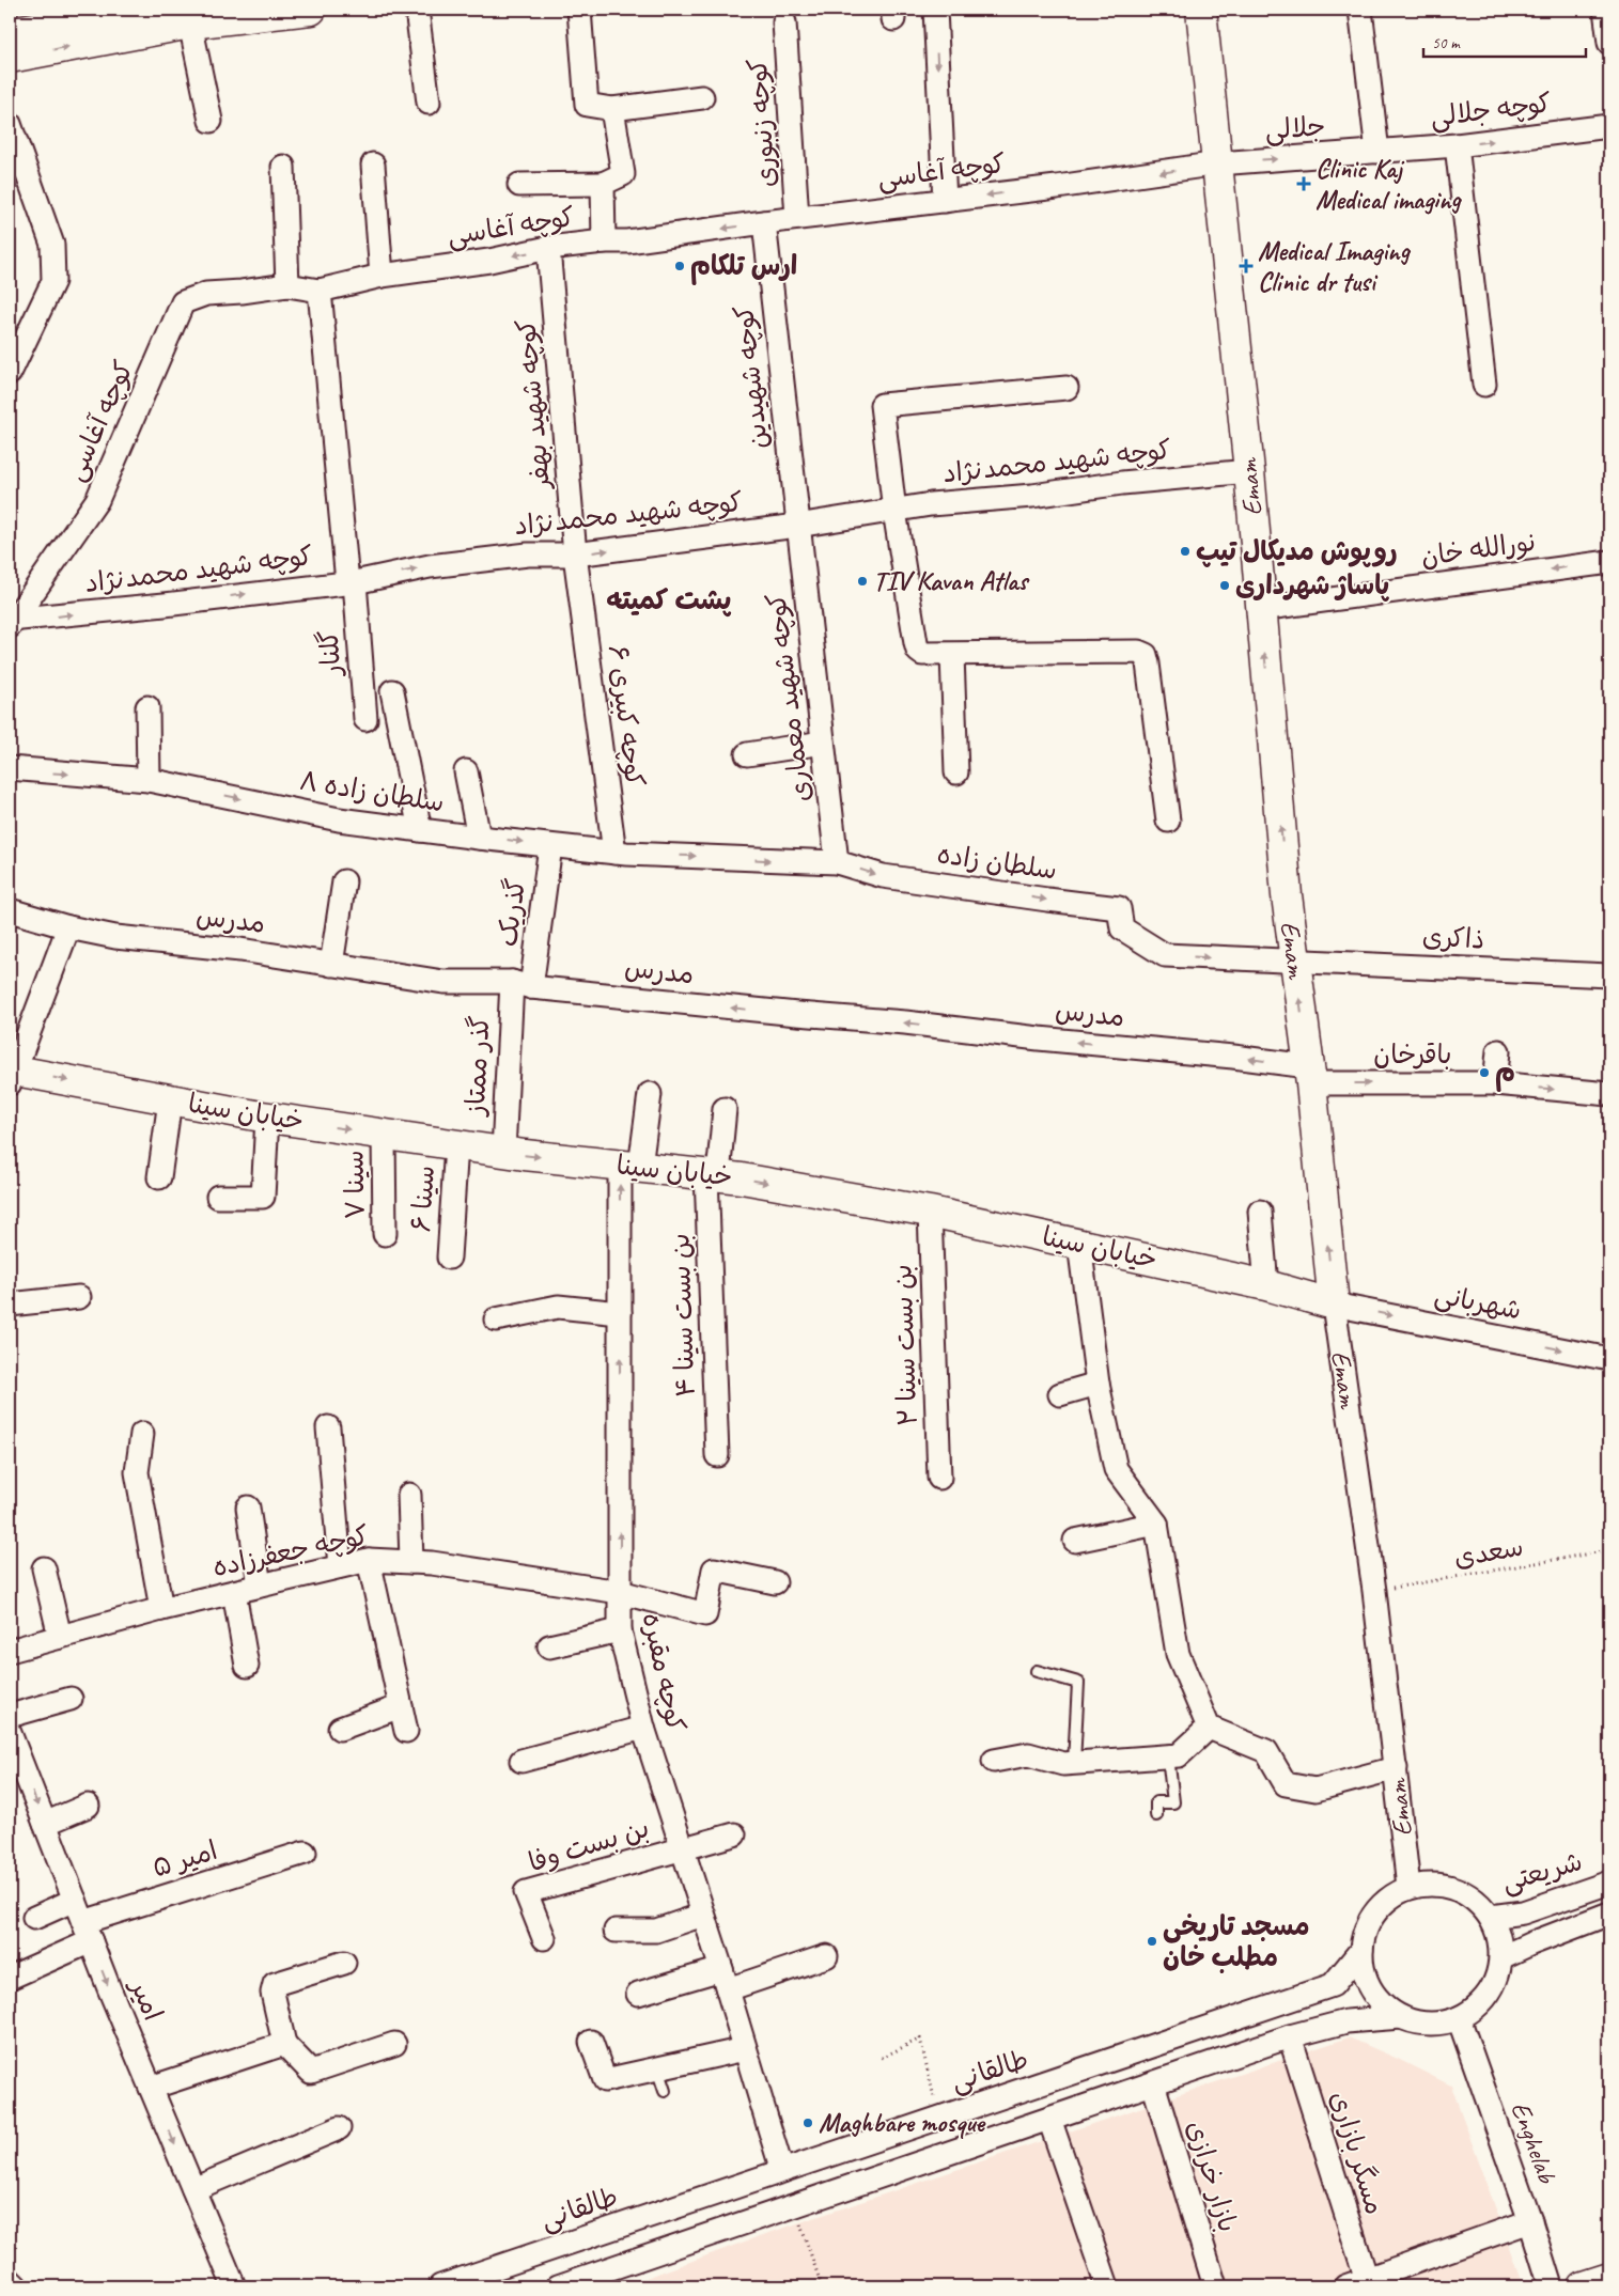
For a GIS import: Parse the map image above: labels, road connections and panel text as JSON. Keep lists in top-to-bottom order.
{
  "streets": {
    "main road": ["Emam", "خیابان سینا"],
    "street": [
      "کوچه جلالی",
      "کوچه زنبوری",
      "جلالی",
      "کوچه آغاسی",
      "کوچه شهیدین",
      "کوچه شهید بهفر",
      "کوچه شهید محمدنژاد",
      "نورالله خان",
      "گلنار",
      "کوچه شهید معماری",
      "کوچه کبیری ۶",
      "سلطان زاده ۸",
      "سلطان زاده",
      "گذریک",
      "مدرس",
      "ذاکری",
      "باقرخان",
      "گذر ممتاز",
      "سینا ۷",
      "سینا ۶",
      "شهربانی",
      "بن بست سینا ۴",
      "بن بست سینا ۲",
      "کوچه جعفرزاده",
      "کوچه مقبره",
      "بن بست وفا",
      "امیر ۵",
      "شریعتی",
      "امیر",
      "طالقانی",
      "Enghelab",
      "مسگر بازاری",
      "بازار خرازی"
    ],
    "path": ["سعدی"]
  },
  "crossings": [
    ["کوچه جلالی", "جلالی"],
    ["کوچه زنبوری", "کوچه آغاسی"],
    ["جلالی", "کوچه آغاسی"],
    ["جلالی", "Emam"],
    ["کوچه آغاسی", "کوچه شهیدین"],
    ["کوچه آغاسی", "کوچه شهید بهفر"],
    ["کوچه آغاسی", "کوچه شهید محمدنژاد"],
    ["کوچه آغاسی", "Emam"],
    ["کوچه آغاسی", "گلنار"],
    ["کوچه شهیدین", "کوچه شهید محمدنژاد"],
    ["کوچه شهیدین", "کوچه شهید معماری"],
    ["کوچه شهید بهفر", "کوچه شهید محمدنژاد"],
    ["کوچه شهید بهفر", "کوچه کبیری ۶"],
    ["کوچه شهید محمدنژاد", "Emam"],
    ["کوچه شهید محمدنژاد", "گلنار"],
    ["کوچه شهید محمدنژاد", "کوچه شهید معماری"],
    ["کوچه شهید محمدنژاد", "کوچه کبیری ۶"],
    ["Emam", "نورالله خان"],
    ["Emam", "مدرس"],
    ["Emam", "ذاکری"],
    ["Emam", "باقرخان"],
    ["Emam", "خیابان سینا"],
    ["Emam", "شهربانی"],
    ["Emam", "سعدی"],
    ["Emam", "شریعتی"],
    ["Emam", "طالقانی"],
    ["Emam", "Enghelab"],
    ["کوچه شهید معماری", "سلطان زاده"],
    ["کوچه کبیری ۶", "سلطان زاده ۸"],
    ["سلطان زاده ۸", "سلطان زاده"],
    ["سلطان زاده ۸", "گذریک"],
    ["سلطان زاده", "ذاکری"],
    ["گذریک", "مدرس"],
    ["گذریک", "گذر ممتاز"],
    ["مدرس", "باقرخان"],
    ["مدرس", "گذر ممتاز"],
    ["گذر ممتاز", "خیابان سینا"],
    ["خیابان سینا", "سینا ۷"],
    ["خیابان سینا", "سینا ۶"],
    ["خیابان سینا", "شهربانی"],
    ["خیابان سینا", "بن بست سینا ۴"],
    ["خیابان سینا", "بن بست سینا ۲"],
    ["خیابان سینا", "کوچه مقبره"],
    ["کوچه جعفرزاده", "کوچه مقبره"],
    ["کوچه مقبره", "بن بست وفا"],
    ["کوچه مقبره", "طالقانی"],
    ["امیر ۵", "امیر"],
    ["شریعتی", "طالقانی"],
    ["شریعتی", "Enghelab"],
    ["طالقانی", "Enghelab"]
  ],
  "one_way": [
    "کوچه جلالی",
    "جلالی",
    "کوچه آغاسی",
    "کوچه شهید محمدنژاد",
    "Emam",
    "نورالله خان",
    "سلطان زاده ۸",
    "سلطان زاده",
    "مدرس",
    "باقرخان",
    "خیابان سینا",
    "شهربانی",
    "کوچه مقبره",
    "امیر"
  ],
  "districts": ["پشت کمیته"],
  "places": {
    "health": ["Clinic Kaj Medical imaging", "Medical Imaging Clinic dr tusi"],
    "other": [
      "ارس تلکام",
      "روپوش مدیکال تیپ",
      "TIV Kavan Atlas",
      "پاساژ شهرداری",
      "م",
      "مسجد تاریخی مطلب خان",
      "Maghbare mosque"
    ]
  },
  "scale_bar": "50 m"
}
